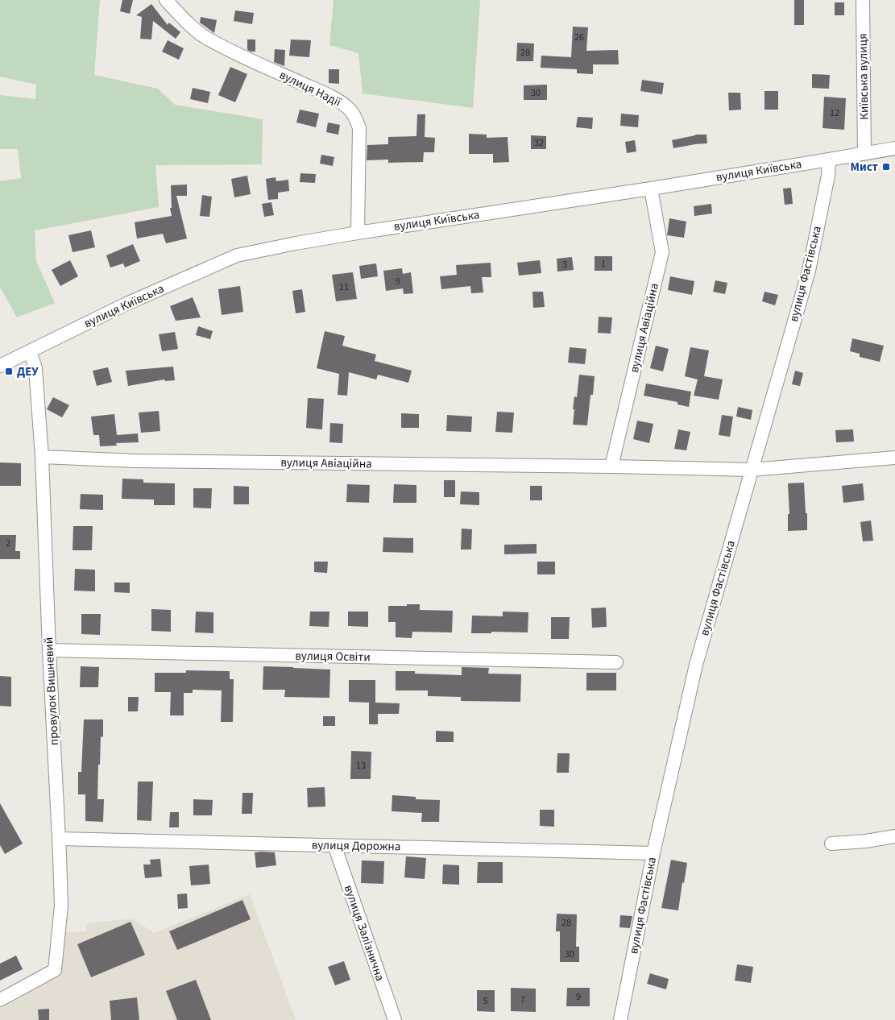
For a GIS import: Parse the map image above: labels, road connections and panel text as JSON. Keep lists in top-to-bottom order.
{
  "streets": {
    "street": [
      "Київська вулиця",
      "вулиця Надії",
      "вулиця Київська",
      "вулиця Фастівська",
      "вулиця Авіаційна",
      "вулиця Освіти",
      "провулок Вишневий",
      "вулиця Дорожна",
      "вулиця Залізнична"
    ]
  },
  "crossings": [
    ["Київська вулиця", "вулиця Київська"],
    ["вулиця Надії", "вулиця Київська"],
    ["вулиця Київська", "вулиця Фастівська"],
    ["вулиця Київська", "вулиця Авіаційна"],
    ["вулиця Київська", "провулок Вишневий"],
    ["вулиця Фастівська", "вулиця Авіаційна"],
    ["вулиця Фастівська", "вулиця Дорожна"],
    ["вулиця Авіаційна", "провулок Вишневий"],
    ["вулиця Освіти", "провулок Вишневий"],
    ["провулок Вишневий", "вулиця Дорожна"],
    ["вулиця Дорожна", "вулиця Залізнична"]
  ],
  "places": {
    "transit": ["Мист", "ДЕУ"]
  },
  "house_numbers": [
    "26",
    "28",
    "30",
    "12",
    "32",
    "1",
    "3",
    "9",
    "11",
    "2",
    "13",
    "28",
    "30",
    "9",
    "7",
    "5"
  ]
}
